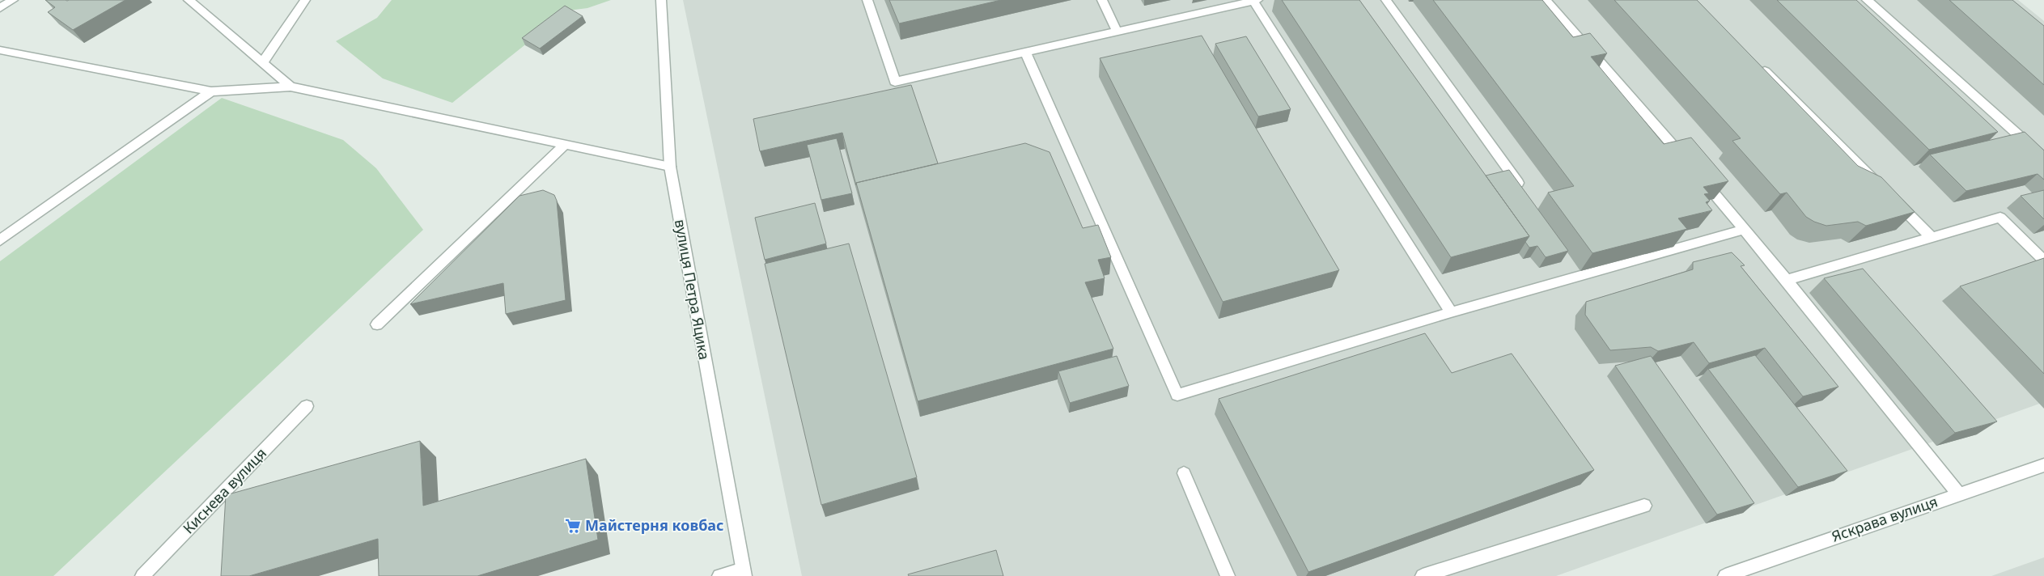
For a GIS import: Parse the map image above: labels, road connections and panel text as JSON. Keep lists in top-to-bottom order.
{
  "streets": {
    "street": ["вулиця Петра Яцика", "Киснева вулиця", "Яскрава вулиця"]
  },
  "places": {
    "supermarket": ["Майстерня ковбас"]
  }
}
